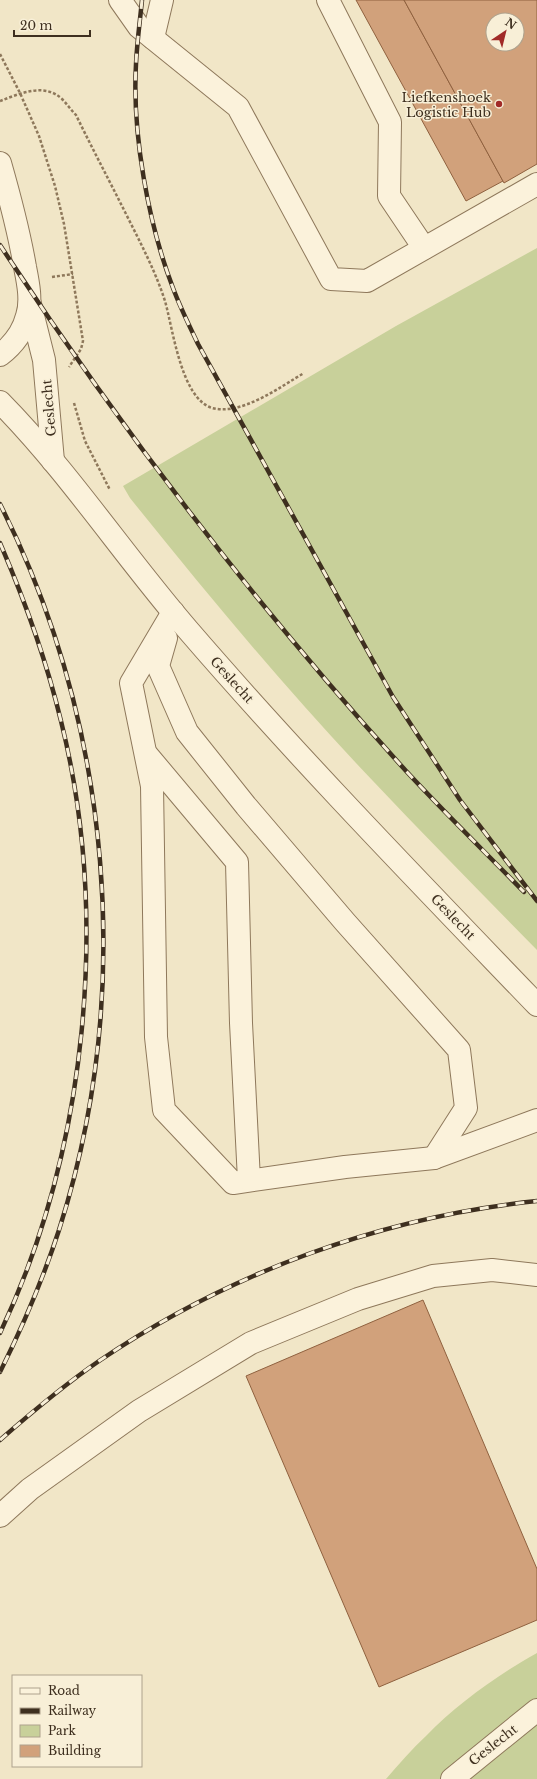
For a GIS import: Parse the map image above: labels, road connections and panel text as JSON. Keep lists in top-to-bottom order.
{
  "streets": {
    "street": ["Geslecht"]
  },
  "places": ["Liefkenshoek Logistic Hub"],
  "legend": [
    "Road",
    "Railway",
    "Park",
    "Building"
  ],
  "scale_bar": "20 m",
  "north": "top right"
}
